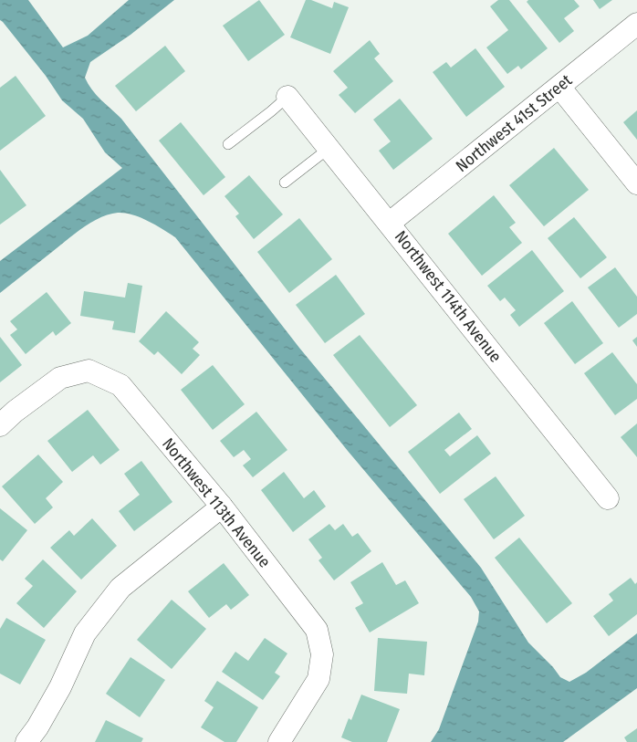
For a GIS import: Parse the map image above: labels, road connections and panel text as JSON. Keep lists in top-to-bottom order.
{
  "streets": {
    "street": ["Northwest 41st Street", "Northwest 114th Avenue", "Northwest 113th Avenue"]
  },
  "crossings": [
    ["Northwest 41st Street", "Northwest 114th Avenue"]
  ]
}
